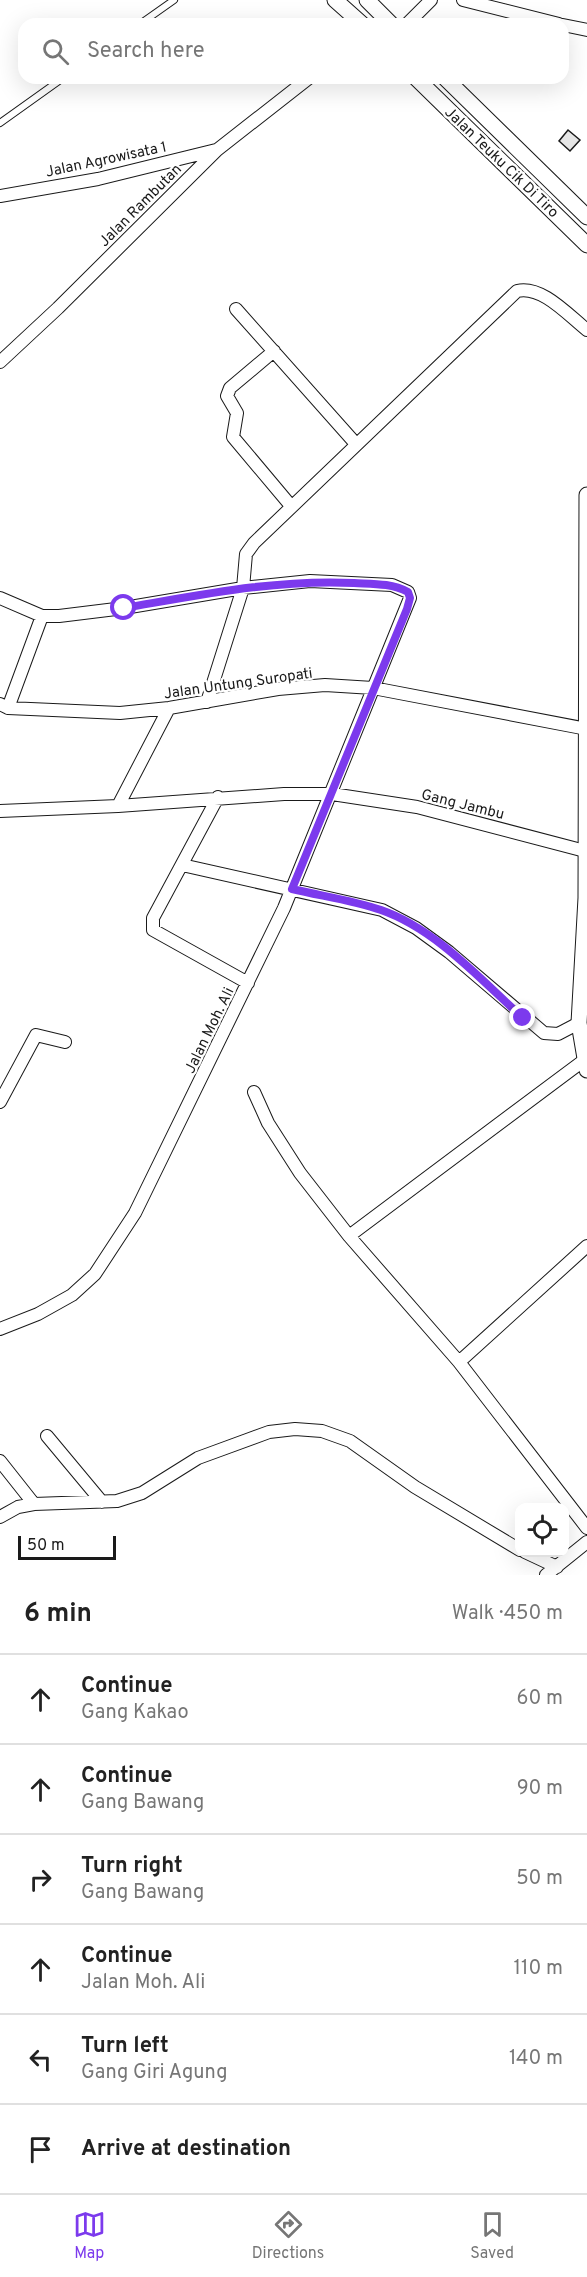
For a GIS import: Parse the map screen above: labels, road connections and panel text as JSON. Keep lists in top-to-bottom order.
{
  "streets": {
    "street": [
      "Jalan Agrowisata 1",
      "Jalan Teuku Cik Di Tiro",
      "Jalan Rambutan",
      "Jalan Untung Suropati",
      "Gang Jambu",
      "Jalan Moh. Ali"
    ]
  },
  "crossings": [
    ["Jalan Agrowisata 1", "Jalan Rambutan"],
    ["Jalan Untung Suropati", "Jalan Moh. Ali"],
    ["Gang Jambu", "Jalan Moh. Ali"]
  ],
  "scale_bar": "50 m",
  "page": {
    "search": "Search here",
    "scale": "50 m",
    "heading": ["6 min", "Walk · 450 m"],
    "list": [
      ["Continue", "Gang Kakao", "60 m"],
      ["Continue", "Gang Bawang", "90 m"],
      ["Turn right", "Gang Bawang", "50 m"],
      ["Continue", "Jalan Moh. Ali", "110 m"],
      ["Turn left", "Gang Giri Agung", "140 m"],
      "Arrive at destination"
    ],
    "nav": ["Map", "Directions", "Saved"]
  }
}
